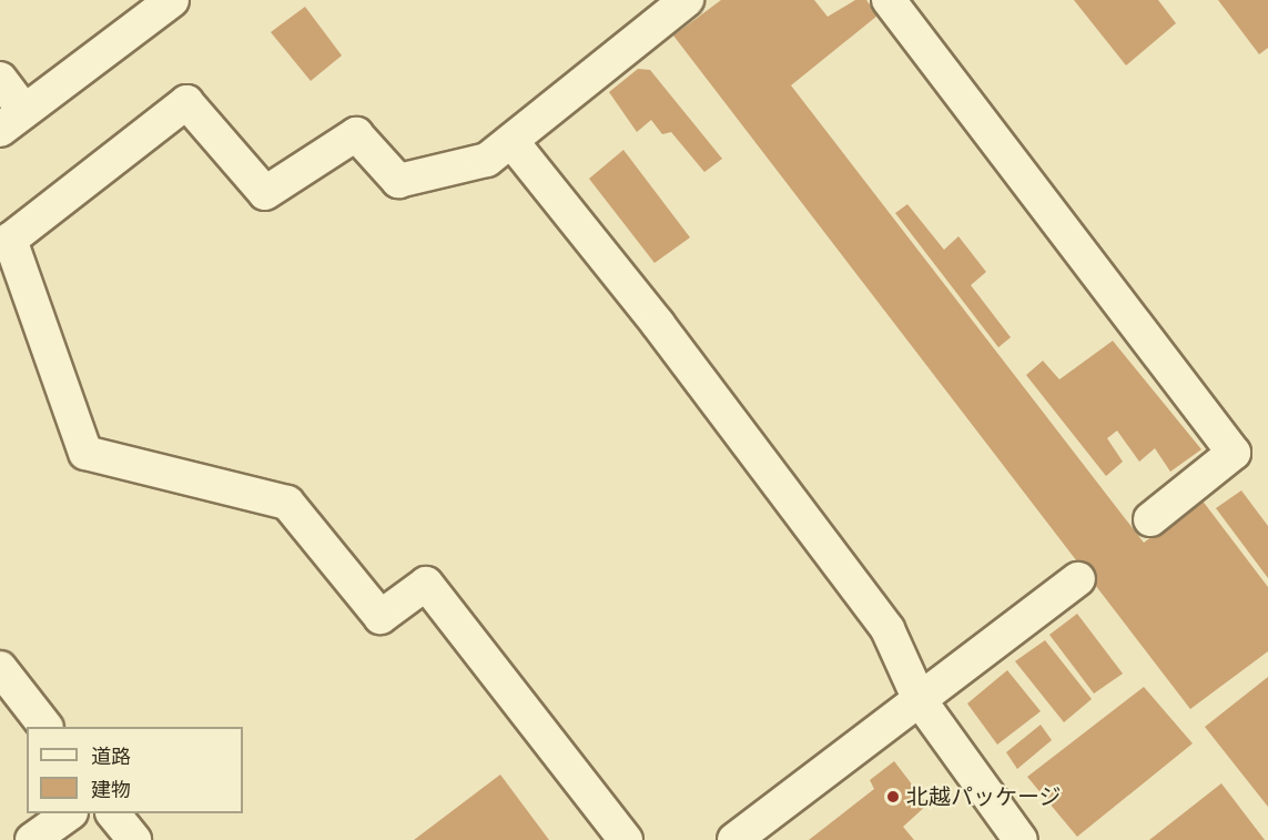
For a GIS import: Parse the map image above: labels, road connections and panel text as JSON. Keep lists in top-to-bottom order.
{
  "places": ["北越パッケージ"],
  "legend": ["道路", "建物"]
}
